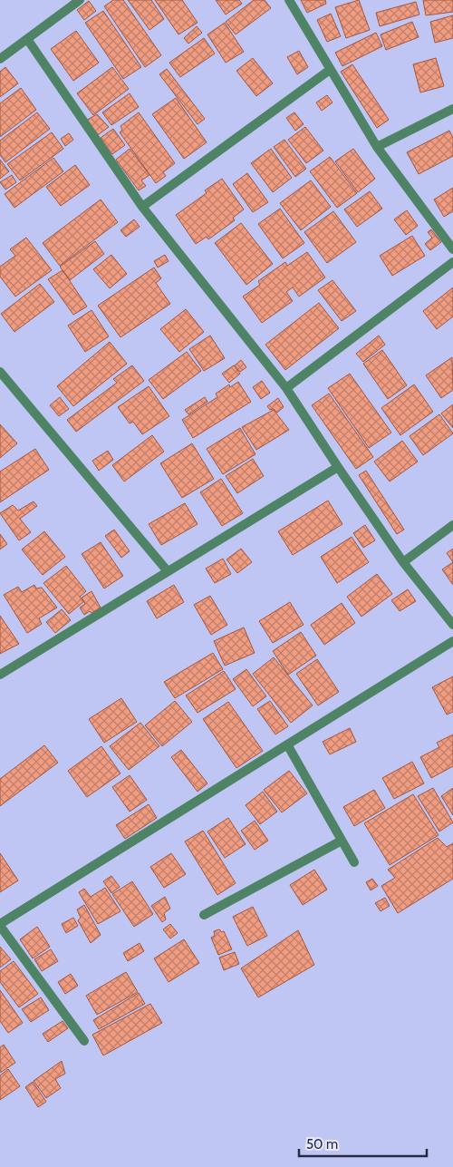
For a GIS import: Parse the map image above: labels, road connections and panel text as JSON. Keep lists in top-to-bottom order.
{
  "scale_bar": "50 m"
}
